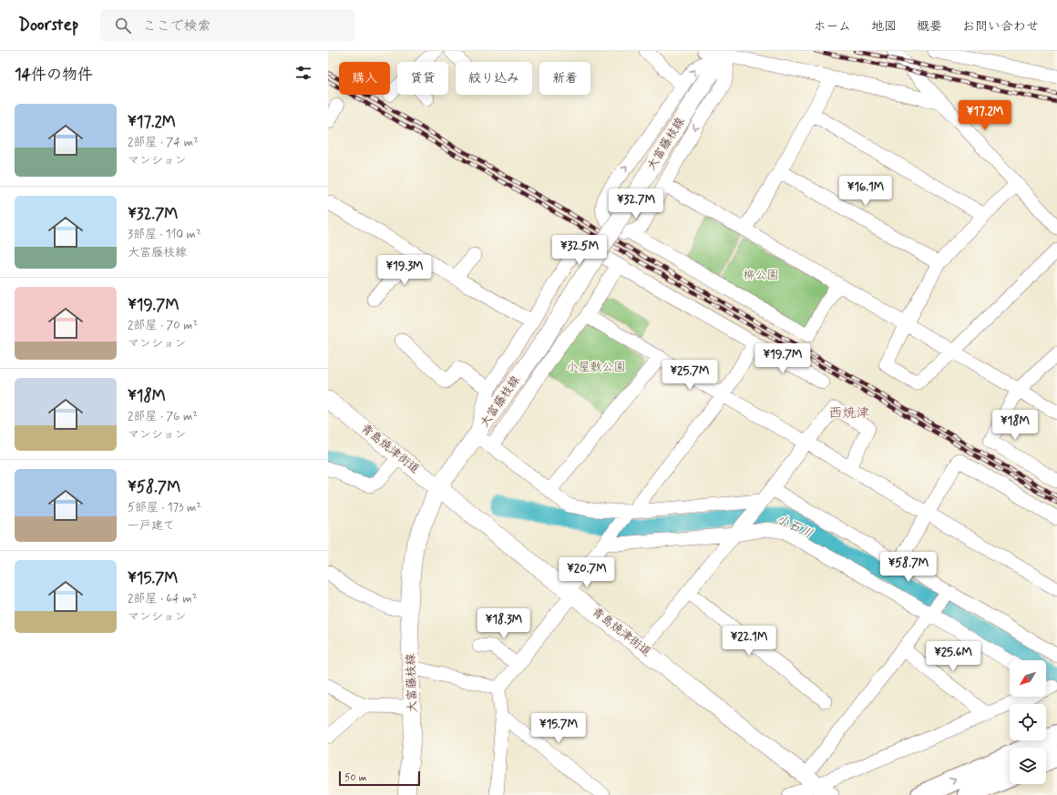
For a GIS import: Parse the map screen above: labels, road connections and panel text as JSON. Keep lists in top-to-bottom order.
{
  "streets": {
    "main road": ["大富藤枝線", "青島焼津街道"]
  },
  "crossings": [
    ["大富藤枝線", "青島焼津街道"]
  ],
  "districts": ["西焼津"],
  "water": ["小石川"],
  "parks": ["柳公園", "小屋敷公園"],
  "scale_bar": "50 m",
  "north": "bottom left",
  "page": {
    "header": "Doorstep",
    "search": "ここで検索",
    "nav": [
      "ホーム",
      "地図",
      "概要",
      "お問い合わせ"
    ],
    "heading": "14件の物件",
    "chip": [
      "購入",
      "賃貸",
      "絞り込み",
      "新着"
    ],
    "list": [
      {
        "name": "¥17.2M",
        "note": "2部屋 · 74 m² · マンション"
      },
      {
        "name": "¥32.7M",
        "note": "3部屋 · 110 m² · 大富藤枝線"
      },
      {
        "name": "¥19.7M",
        "note": "2部屋 · 70 m² · マンション"
      },
      {
        "name": "¥18M",
        "note": "2部屋 · 76 m² · マンション"
      },
      {
        "name": "¥58.7M",
        "note": "5部屋 · 173 m² · 一戸建て"
      },
      {
        "name": "¥15.7M",
        "note": "2部屋 · 64 m² · マンション"
      }
    ],
    "price": [
      "¥17.2M",
      "¥16.1M",
      "¥32.7M",
      "¥32.5M",
      "¥19.3M",
      "¥19.7M",
      "¥25.7M",
      "¥18M",
      "¥58.7M",
      "¥20.7M",
      "¥18.3M",
      "¥22.1M",
      "¥25.6M",
      "¥15.7M"
    ],
    "scale": "50 m"
  }
}
